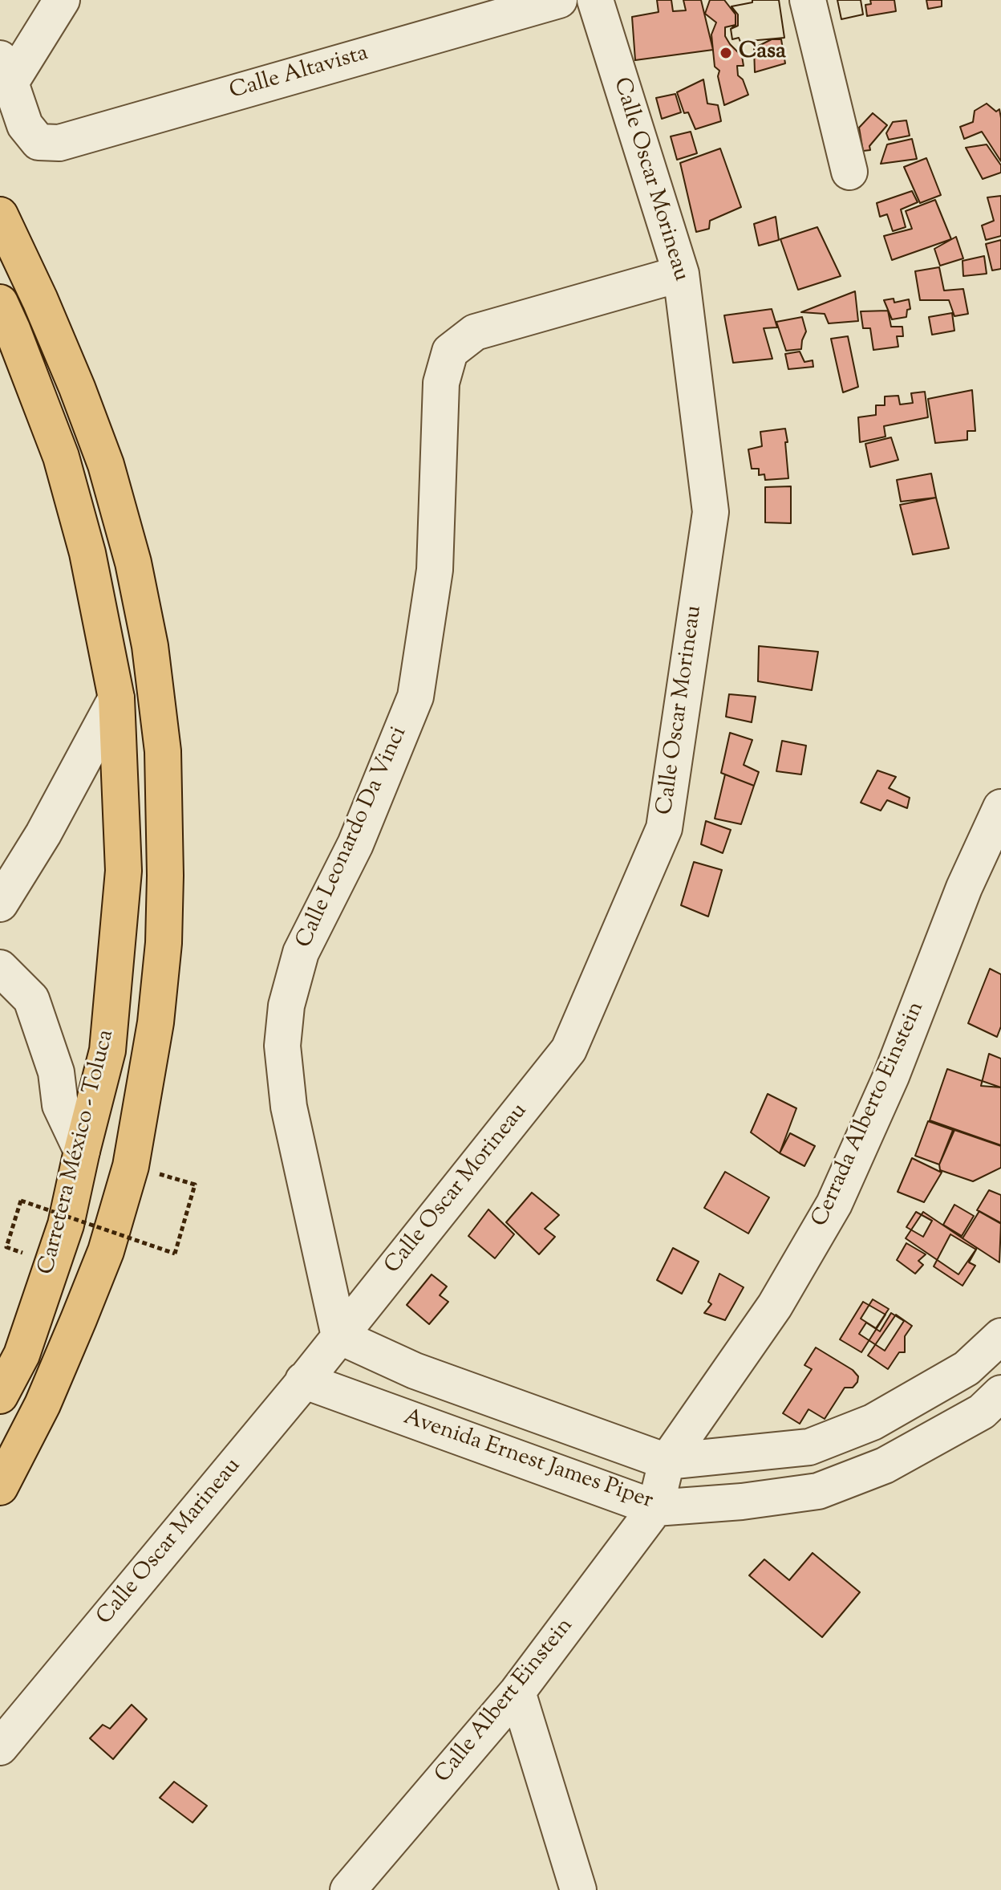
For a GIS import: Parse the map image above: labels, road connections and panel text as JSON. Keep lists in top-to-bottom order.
{
  "streets": {
    "main road": ["Carretera México - Toluca"],
    "street": [
      "Calle Altavista",
      "Calle Oscar Morineau",
      "Calle Leonardo Da Vinci",
      "Cerrada Alberto Einstein",
      "Avenida Ernest James Piper",
      "Calle Oscar Marineau",
      "Calle Albert Einstein"
    ]
  },
  "crossings": [
    ["Calle Oscar Morineau", "Calle Leonardo Da Vinci"],
    ["Calle Oscar Morineau", "Avenida Ernest James Piper"],
    ["Calle Oscar Morineau", "Calle Oscar Marineau"],
    ["Calle Leonardo Da Vinci", "Avenida Ernest James Piper"],
    ["Calle Leonardo Da Vinci", "Calle Oscar Marineau"],
    ["Cerrada Alberto Einstein", "Avenida Ernest James Piper"],
    ["Cerrada Alberto Einstein", "Calle Albert Einstein"],
    ["Avenida Ernest James Piper", "Calle Oscar Marineau"],
    ["Avenida Ernest James Piper", "Calle Albert Einstein"]
  ],
  "places": ["Casa"]
}
